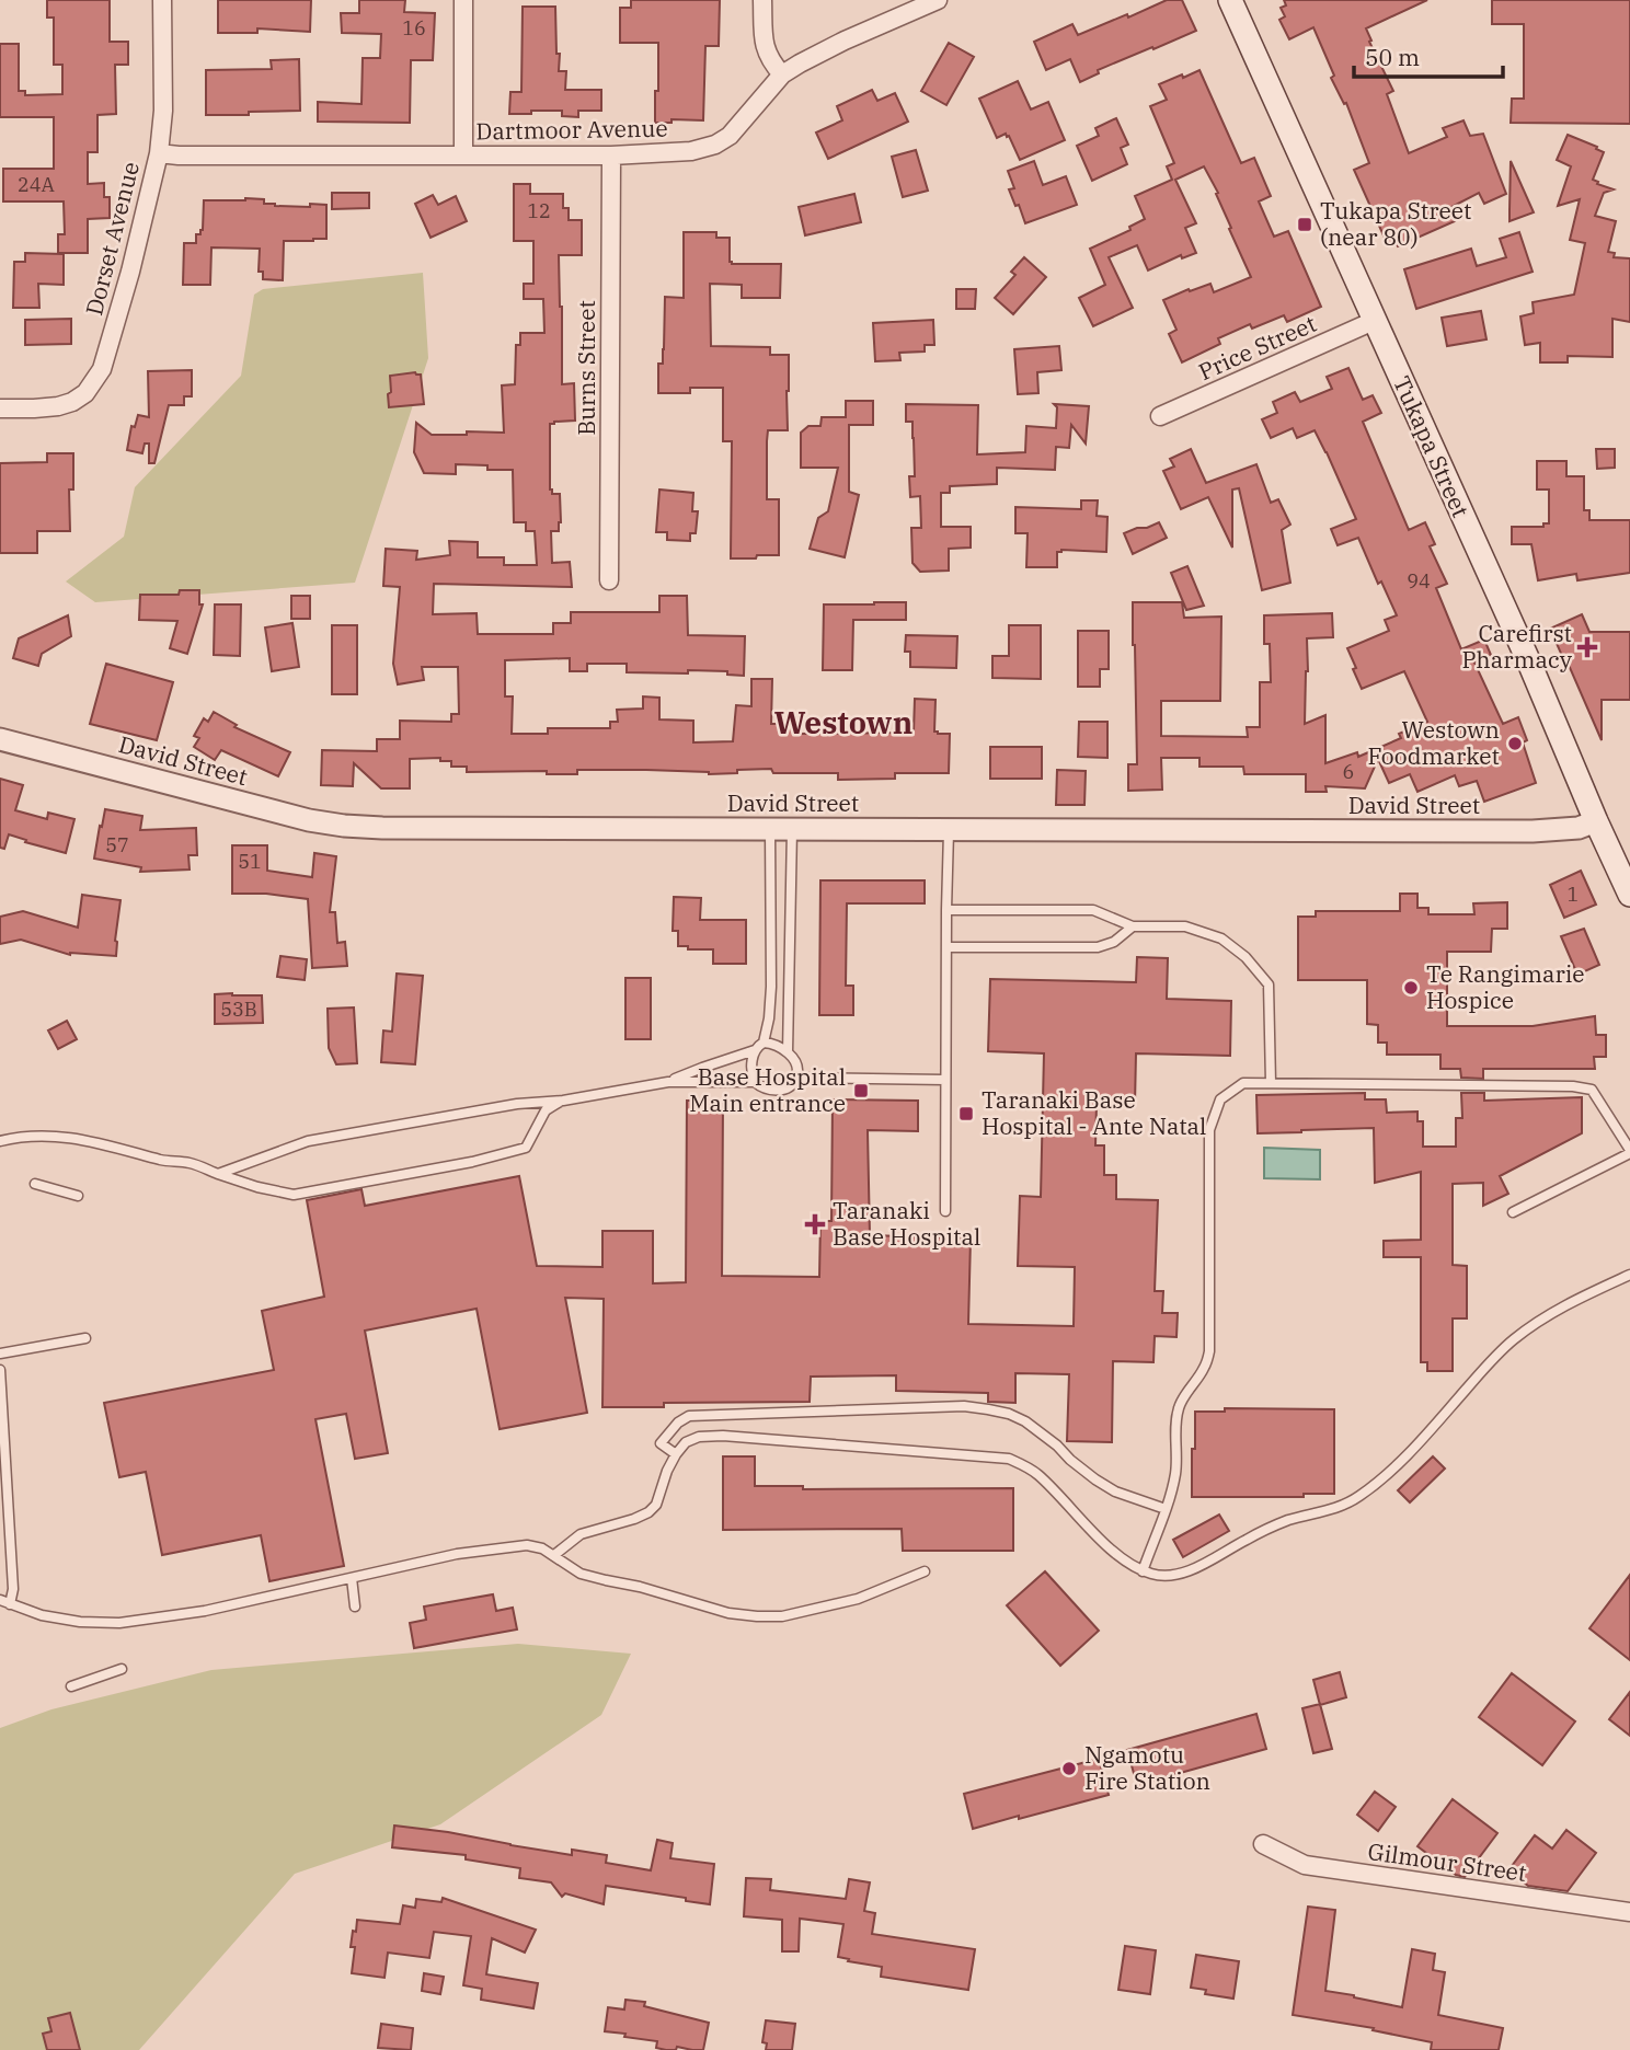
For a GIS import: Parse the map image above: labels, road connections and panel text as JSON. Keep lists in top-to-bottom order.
{
  "streets": {
    "main road": ["Tukapa Street"],
    "street": [
      "Dartmoor Avenue",
      "Dorset Avenue",
      "Price Street",
      "Burns Street",
      "David Street",
      "Gilmour Street"
    ]
  },
  "crossings": [
    ["Dartmoor Avenue", "Dorset Avenue"],
    ["Dartmoor Avenue", "Burns Street"],
    ["Price Street", "Tukapa Street"],
    ["Tukapa Street", "David Street"]
  ],
  "districts": ["Westown"],
  "places": {
    "transit": ["Tukapa Street (near 80)", "Base Hospital Main entrance", "Taranaki Base Hospital - Ante Natal"],
    "health": ["Carefirst Pharmacy", "Taranaki Base Hospital"],
    "other": ["Westown Foodmarket", "Te Rangimarie Hospice", "Ngamotu Fire Station"]
  },
  "house_numbers": [
    "16",
    "24A",
    "12",
    "94",
    "6",
    "57",
    "51",
    "1",
    "53B"
  ],
  "scale_bar": "50 m"
}
